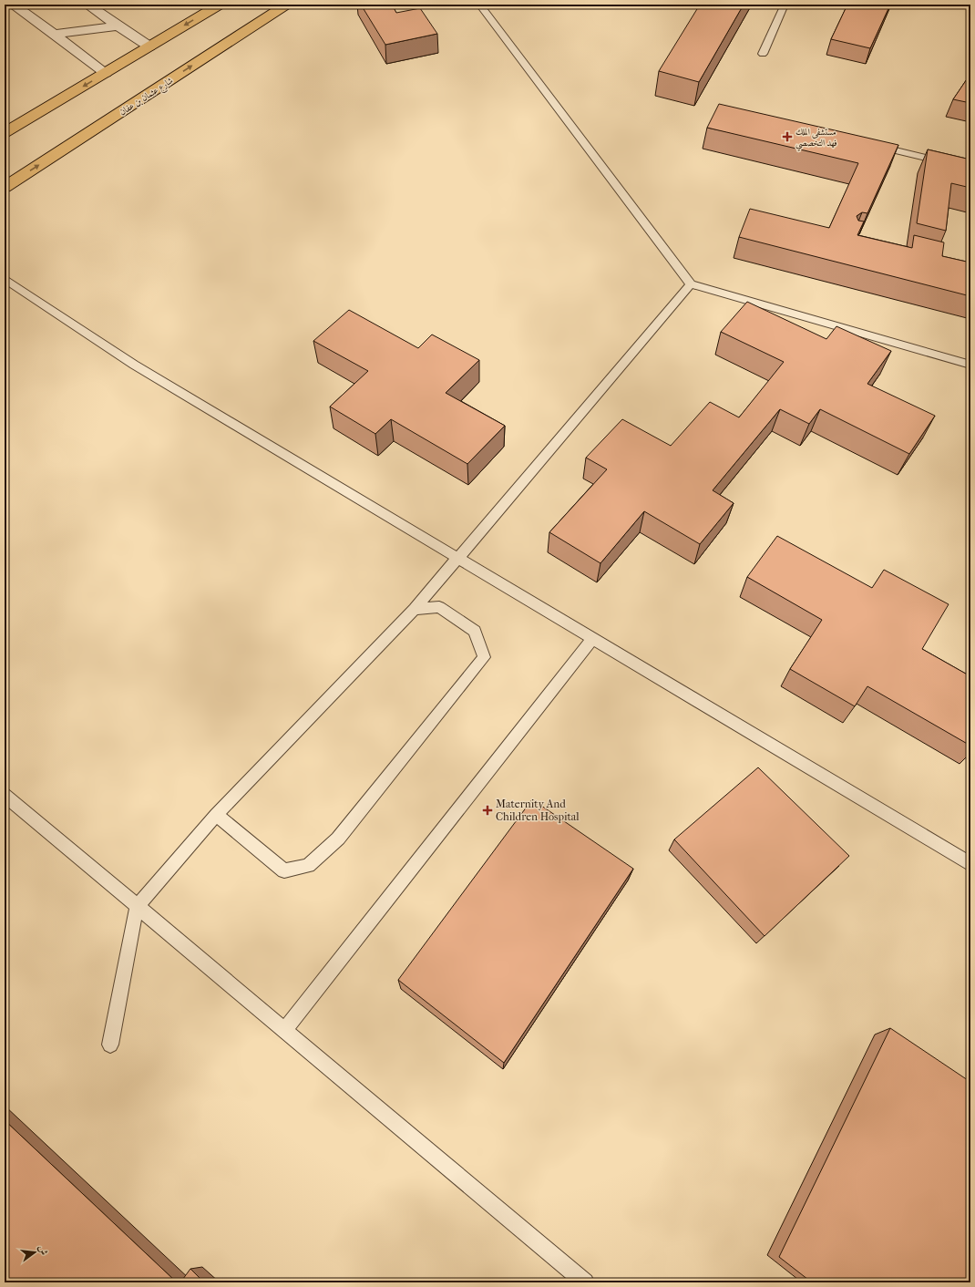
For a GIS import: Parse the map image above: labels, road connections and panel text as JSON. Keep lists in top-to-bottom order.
{
  "streets": {
    "main road": ["شارع عثمان بن عفان"]
  },
  "places": {
    "health": ["مستشفى الملك فهد التخصصي", "Maternity And Children Hospital"]
  },
  "north": "right"
}
